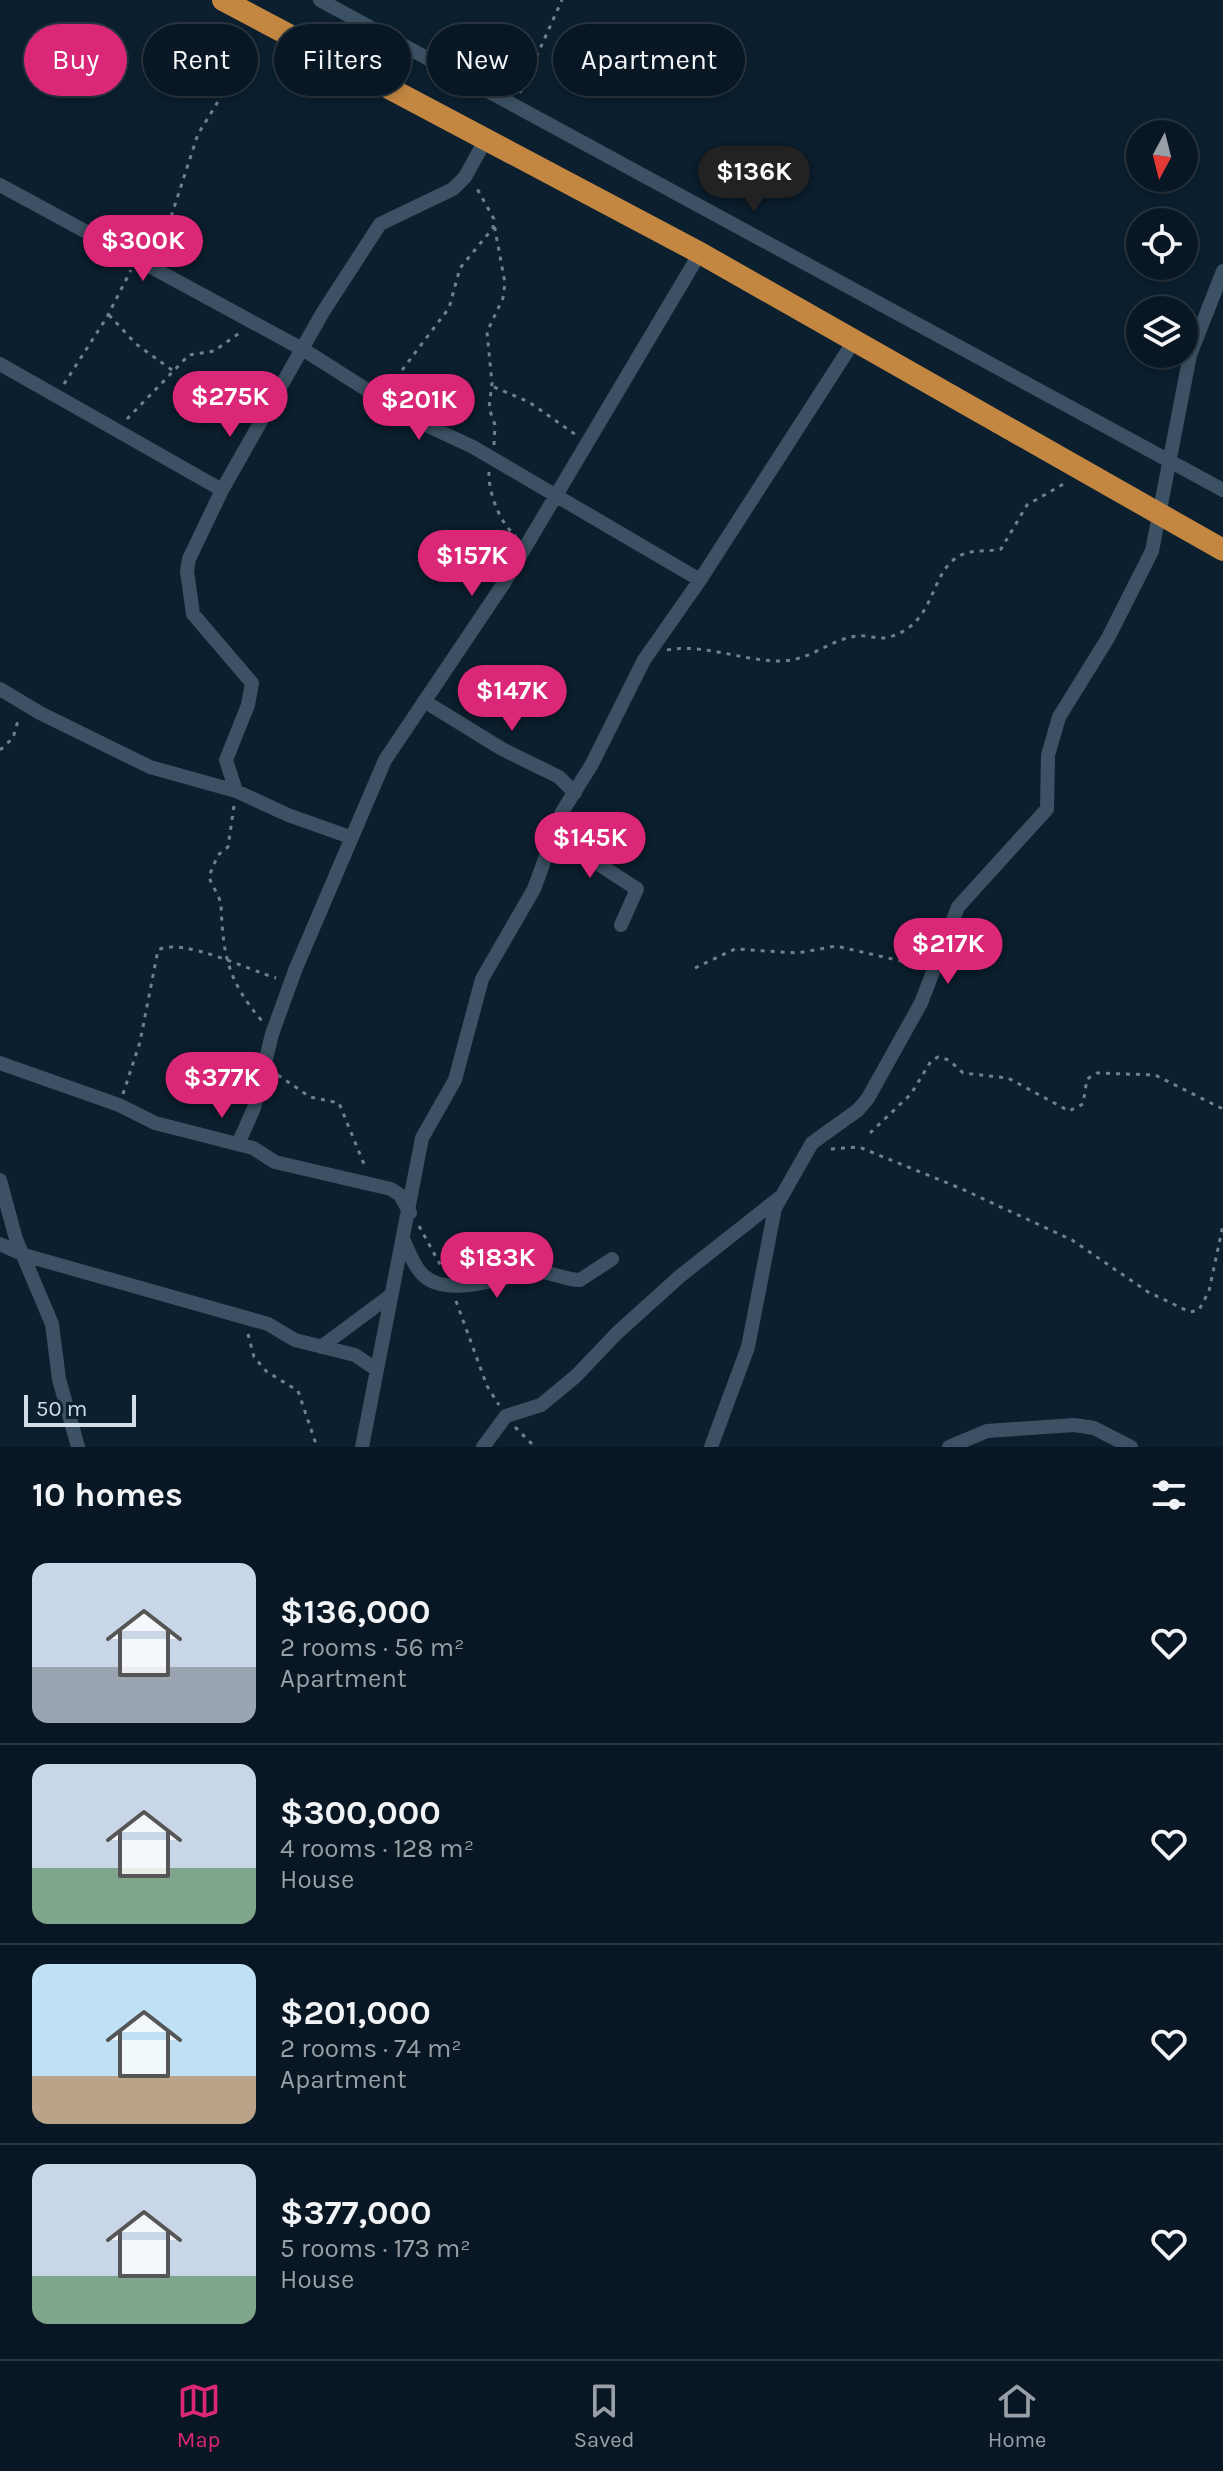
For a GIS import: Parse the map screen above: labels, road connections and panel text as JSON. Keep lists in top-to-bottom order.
{
  "scale_bar": "50 m",
  "north": "bottom",
  "page": {
    "chip": [
      "Buy",
      "Rent",
      "Filters",
      "New",
      "Apartment"
    ],
    "price": [
      "$136K",
      "$300K",
      "$275K",
      "$201K",
      "$157K",
      "$147K",
      "$145K",
      "$217K",
      "$377K",
      "$183K"
    ],
    "scale": "50 m",
    "heading": "10 homes",
    "list": [
      {
        "name": "$136,000",
        "note": "2 rooms · 56 m² · Apartment"
      },
      {
        "name": "$300,000",
        "note": "4 rooms · 128 m² · House"
      },
      {
        "name": "$201,000",
        "note": "2 rooms · 74 m² · Apartment"
      },
      {
        "name": "$377,000",
        "note": "5 rooms · 173 m² · House"
      }
    ],
    "tabs": ["Map", "Saved", "Home"]
  }
}
